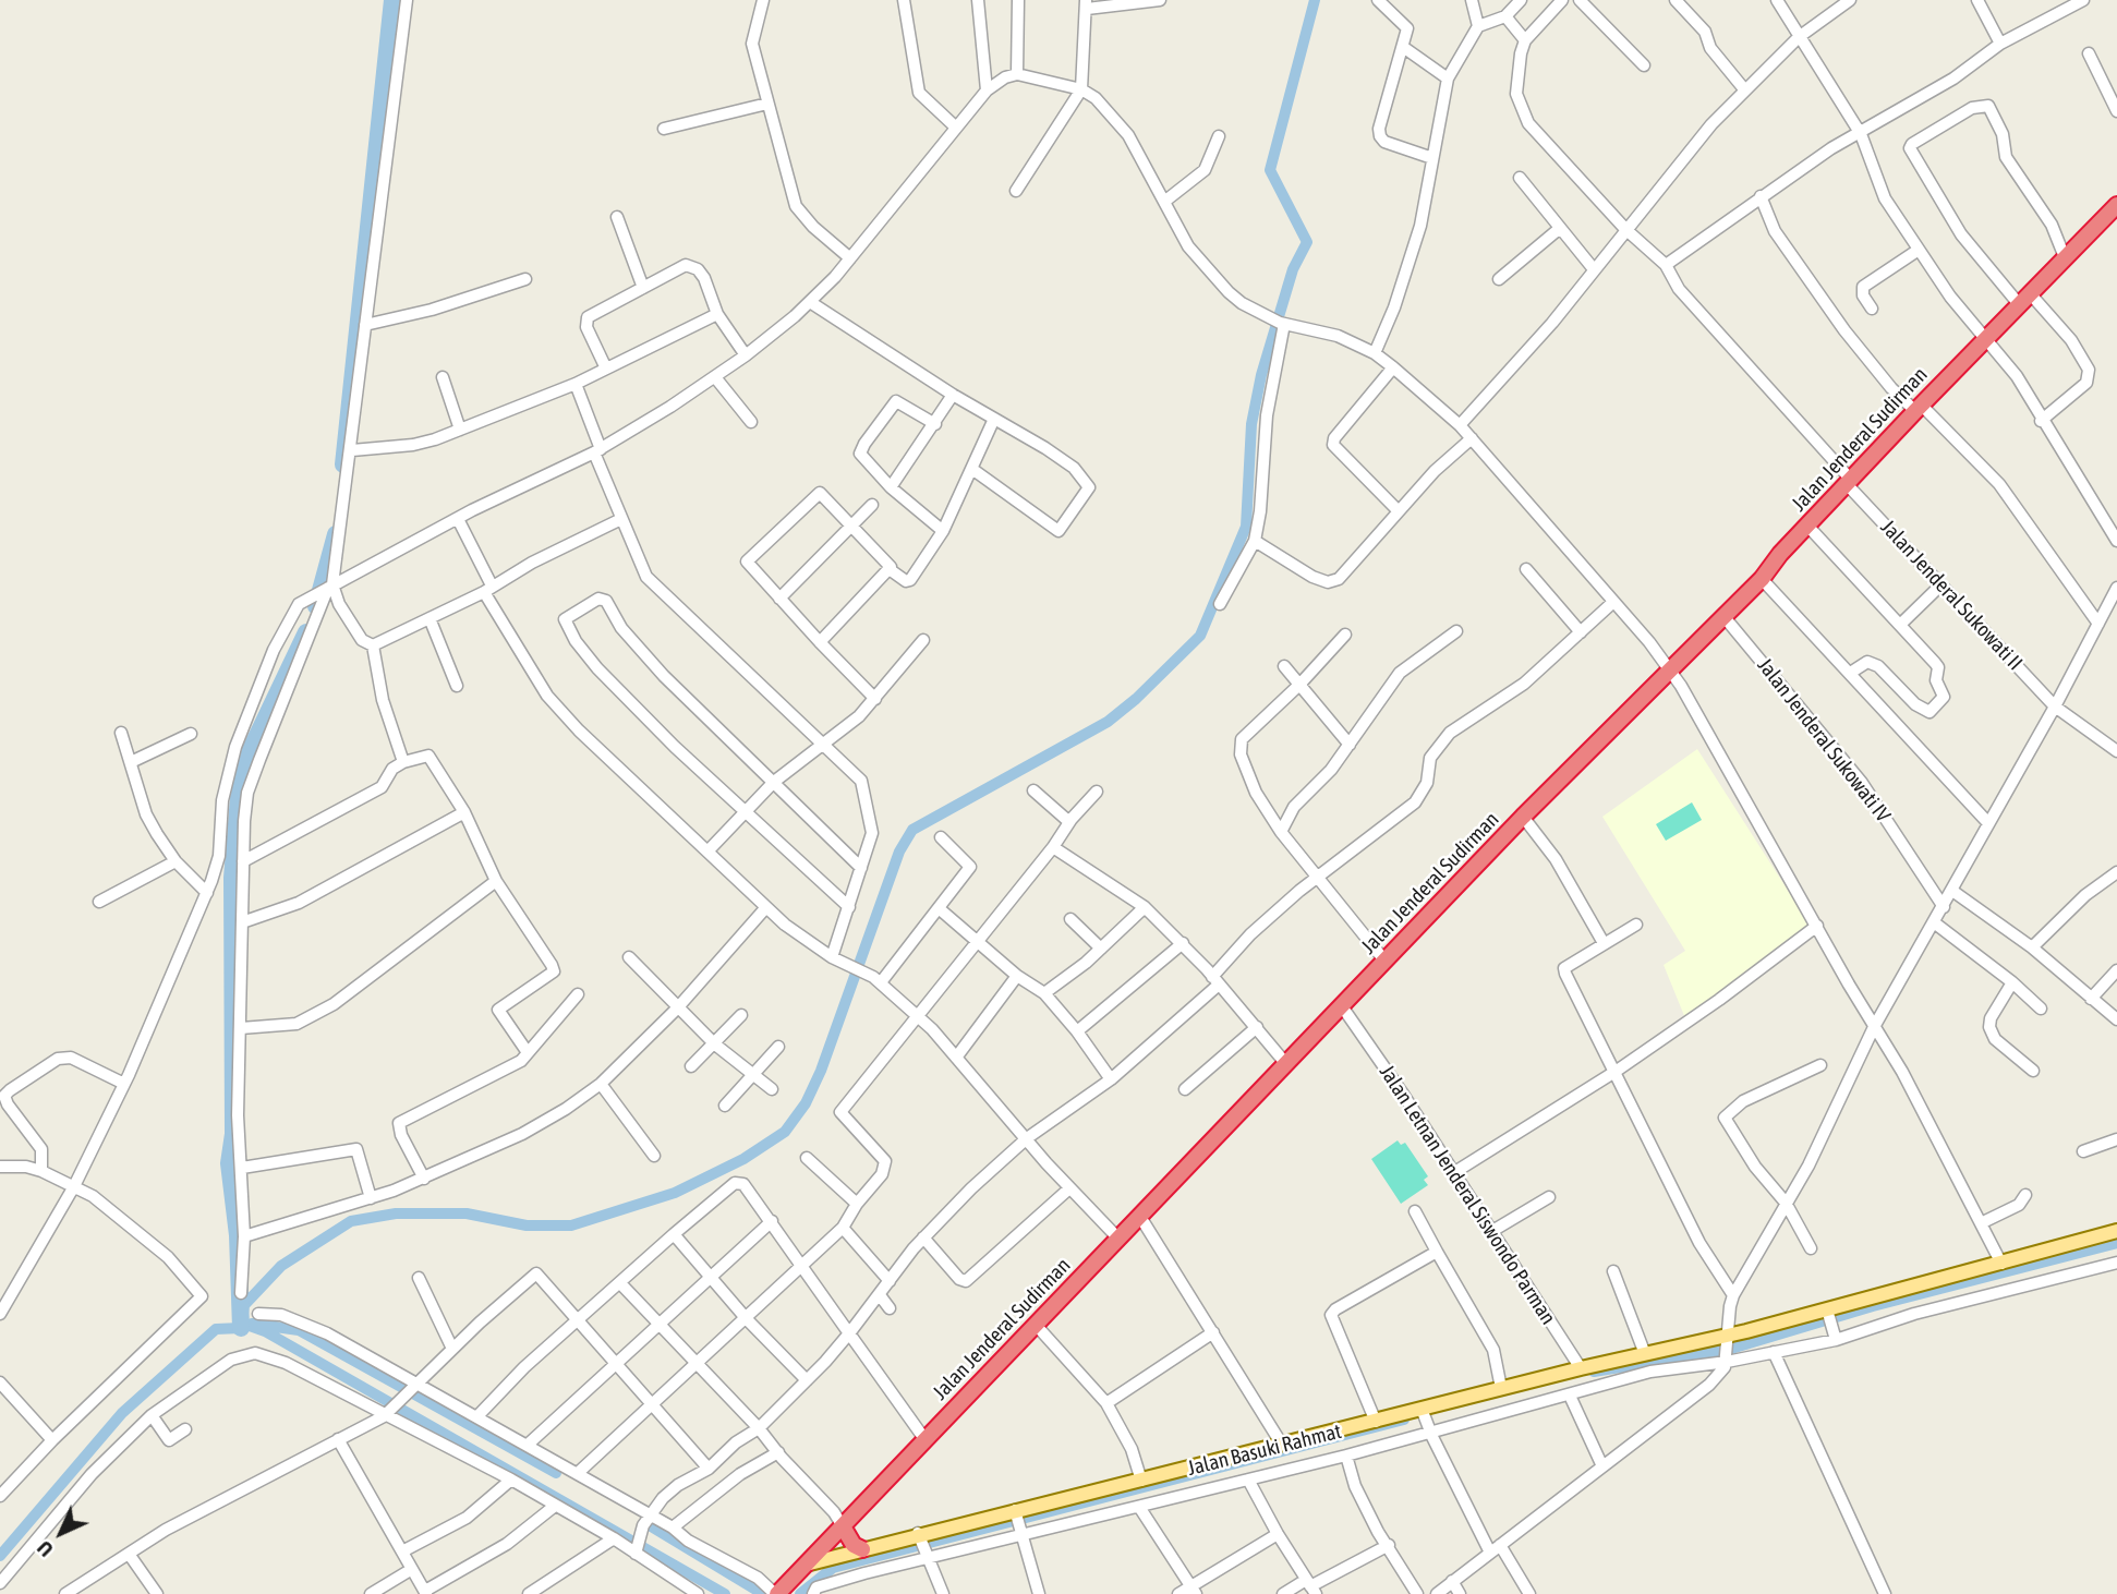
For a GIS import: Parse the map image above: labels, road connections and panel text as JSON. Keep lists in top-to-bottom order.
{
  "streets": {
    "highway": ["Jalan Jenderal Sudirman"],
    "main road": ["Jalan Basuki Rahmat"],
    "street": ["Jalan Jenderal Sukowati II", "Jalan Jenderal Sukowati IV", "Jalan Letnan Jenderal Siswondo Parman"]
  },
  "crossings": [
    ["Jalan Jenderal Sudirman", "Jalan Jenderal Sukowati II"],
    ["Jalan Jenderal Sudirman", "Jalan Jenderal Sukowati IV"],
    ["Jalan Jenderal Sudirman", "Jalan Letnan Jenderal Siswondo Parman"],
    ["Jalan Jenderal Sudirman", "Jalan Basuki Rahmat"],
    ["Jalan Letnan Jenderal Siswondo Parman", "Jalan Basuki Rahmat"]
  ],
  "north": "bottom left"
}
